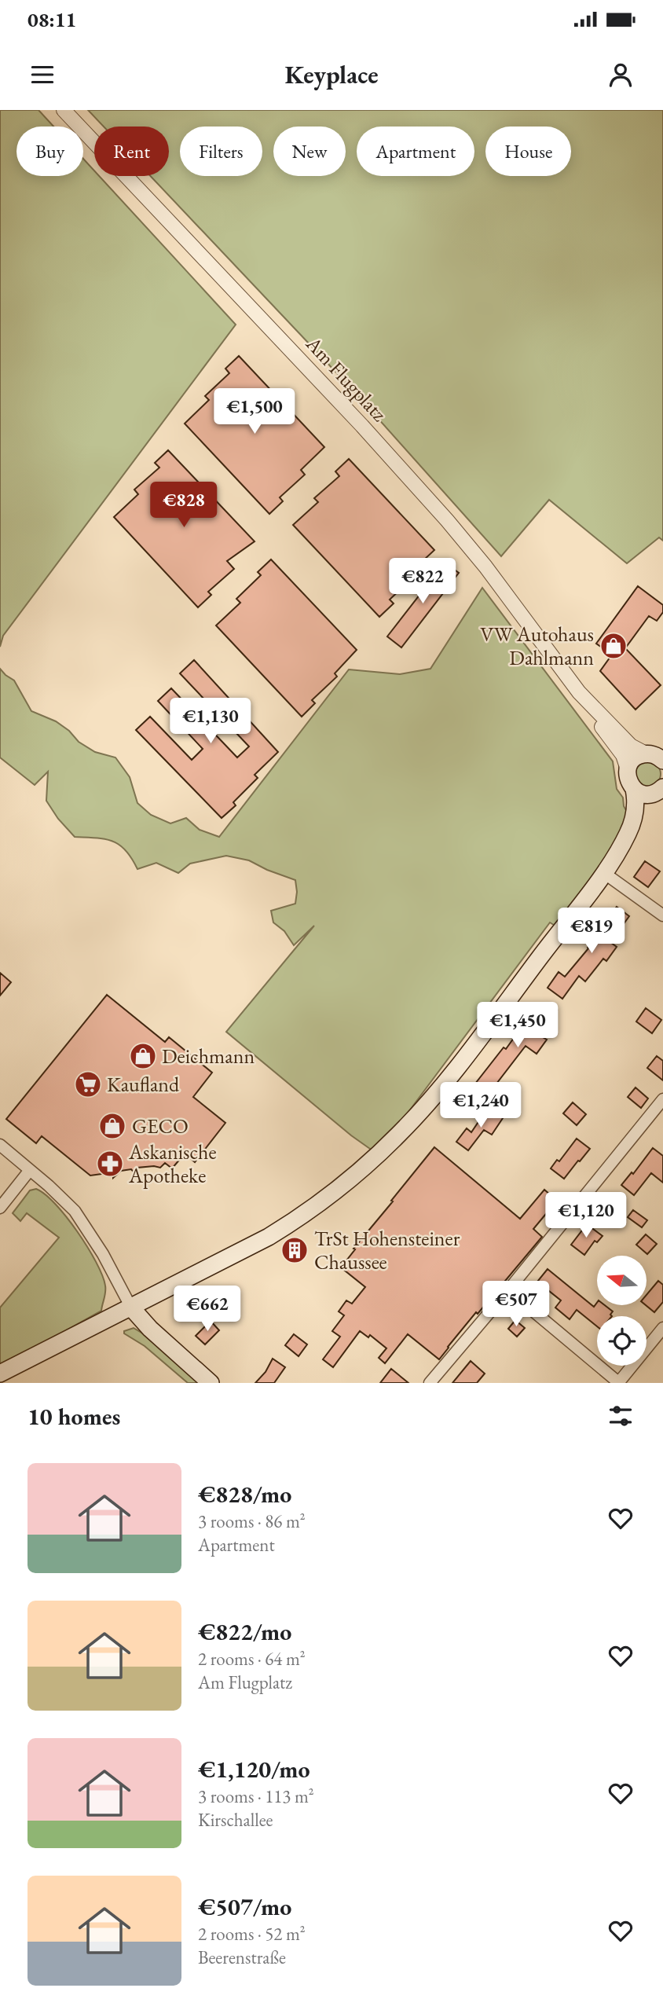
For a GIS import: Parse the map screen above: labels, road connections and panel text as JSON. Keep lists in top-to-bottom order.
{
  "streets": {
    "street": ["Am Flugplatz"]
  },
  "places": {
    "shop": ["VW Autohaus Dahlmann", "Deichmann", "GECO"],
    "supermarket": ["Kaufland"],
    "pharmacy": ["Askanische Apotheke"],
    "building": ["TrSt Hohensteiner Chaussee"]
  },
  "north": "left",
  "page": {
    "status": "08:11",
    "header": "Keyplace",
    "chip": [
      "Buy",
      "Rent",
      "Filters",
      "New",
      "Apartment",
      "House"
    ],
    "price": [
      "€1,500",
      "€828",
      "€822",
      "€1,130",
      "€819",
      "€1,450",
      "€1,240",
      "€1,120",
      "€507",
      "€662"
    ],
    "heading": "10 homes",
    "list": [
      {
        "name": "€828/mo",
        "note": "3 rooms · 86 m² · Apartment"
      },
      {
        "name": "€822/mo",
        "note": "2 rooms · 64 m² · Am Flugplatz"
      },
      {
        "name": "€1,120/mo",
        "note": "3 rooms · 113 m² · Kirschallee"
      },
      {
        "name": "€507/mo",
        "note": "2 rooms · 52 m² · Beerenstraße"
      }
    ]
  }
}
